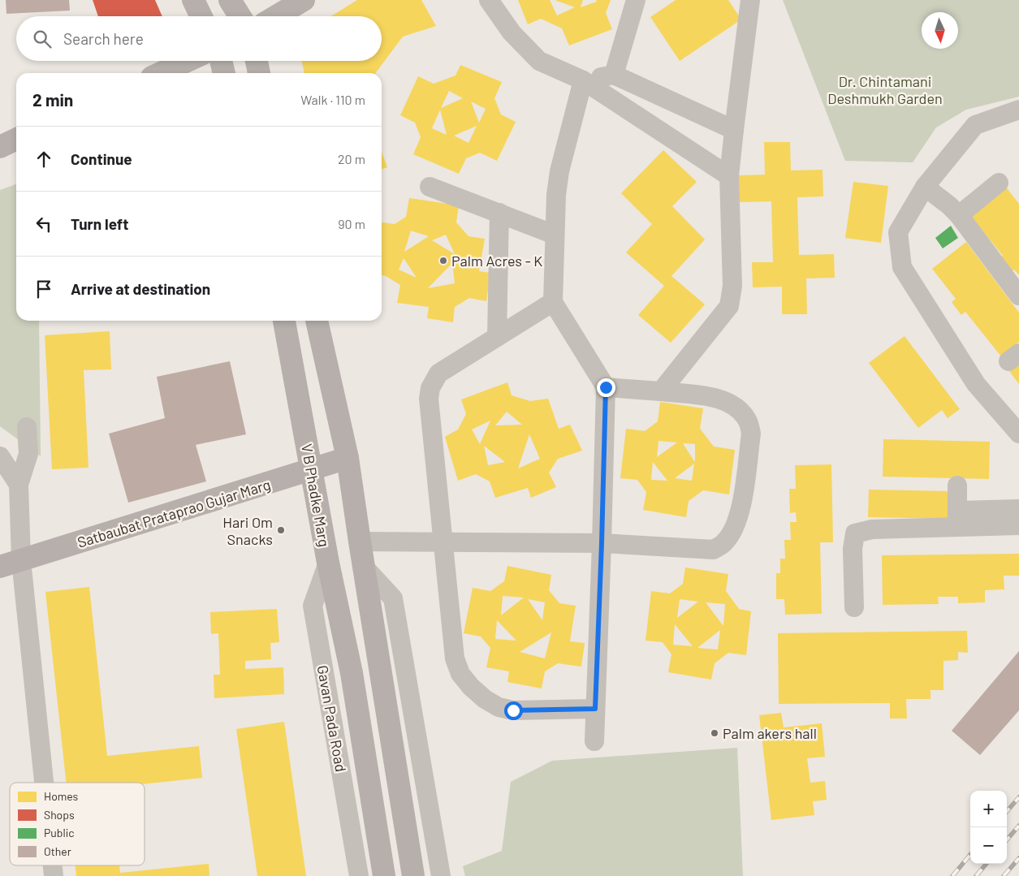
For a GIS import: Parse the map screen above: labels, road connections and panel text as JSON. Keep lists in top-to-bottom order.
{
  "streets": {
    "main road": ["V B Phadke Marg", "Satbaubat Prataprao Gujar Marg"],
    "street": ["Gavan Pada Road"]
  },
  "crossings": [
    ["V B Phadke Marg", "Satbaubat Prataprao Gujar Marg"],
    ["V B Phadke Marg", "Gavan Pada Road"]
  ],
  "parks": ["Dr. Chintamani Deshmukh Garden"],
  "places": ["Palm Acres - K", "Hari Om Snacks", "Palm akers hall"],
  "legend": [
    "Homes",
    "Shops",
    "Public",
    "Other"
  ],
  "north": "bottom",
  "page": {
    "search": "Search here",
    "heading": ["2 min", "Walk · 110 m"],
    "list": [
      ["Continue", "20 m"],
      ["Turn left", "90 m"],
      "Arrive at destination"
    ],
    "map_buttons": ["+", "−"]
  }
}
